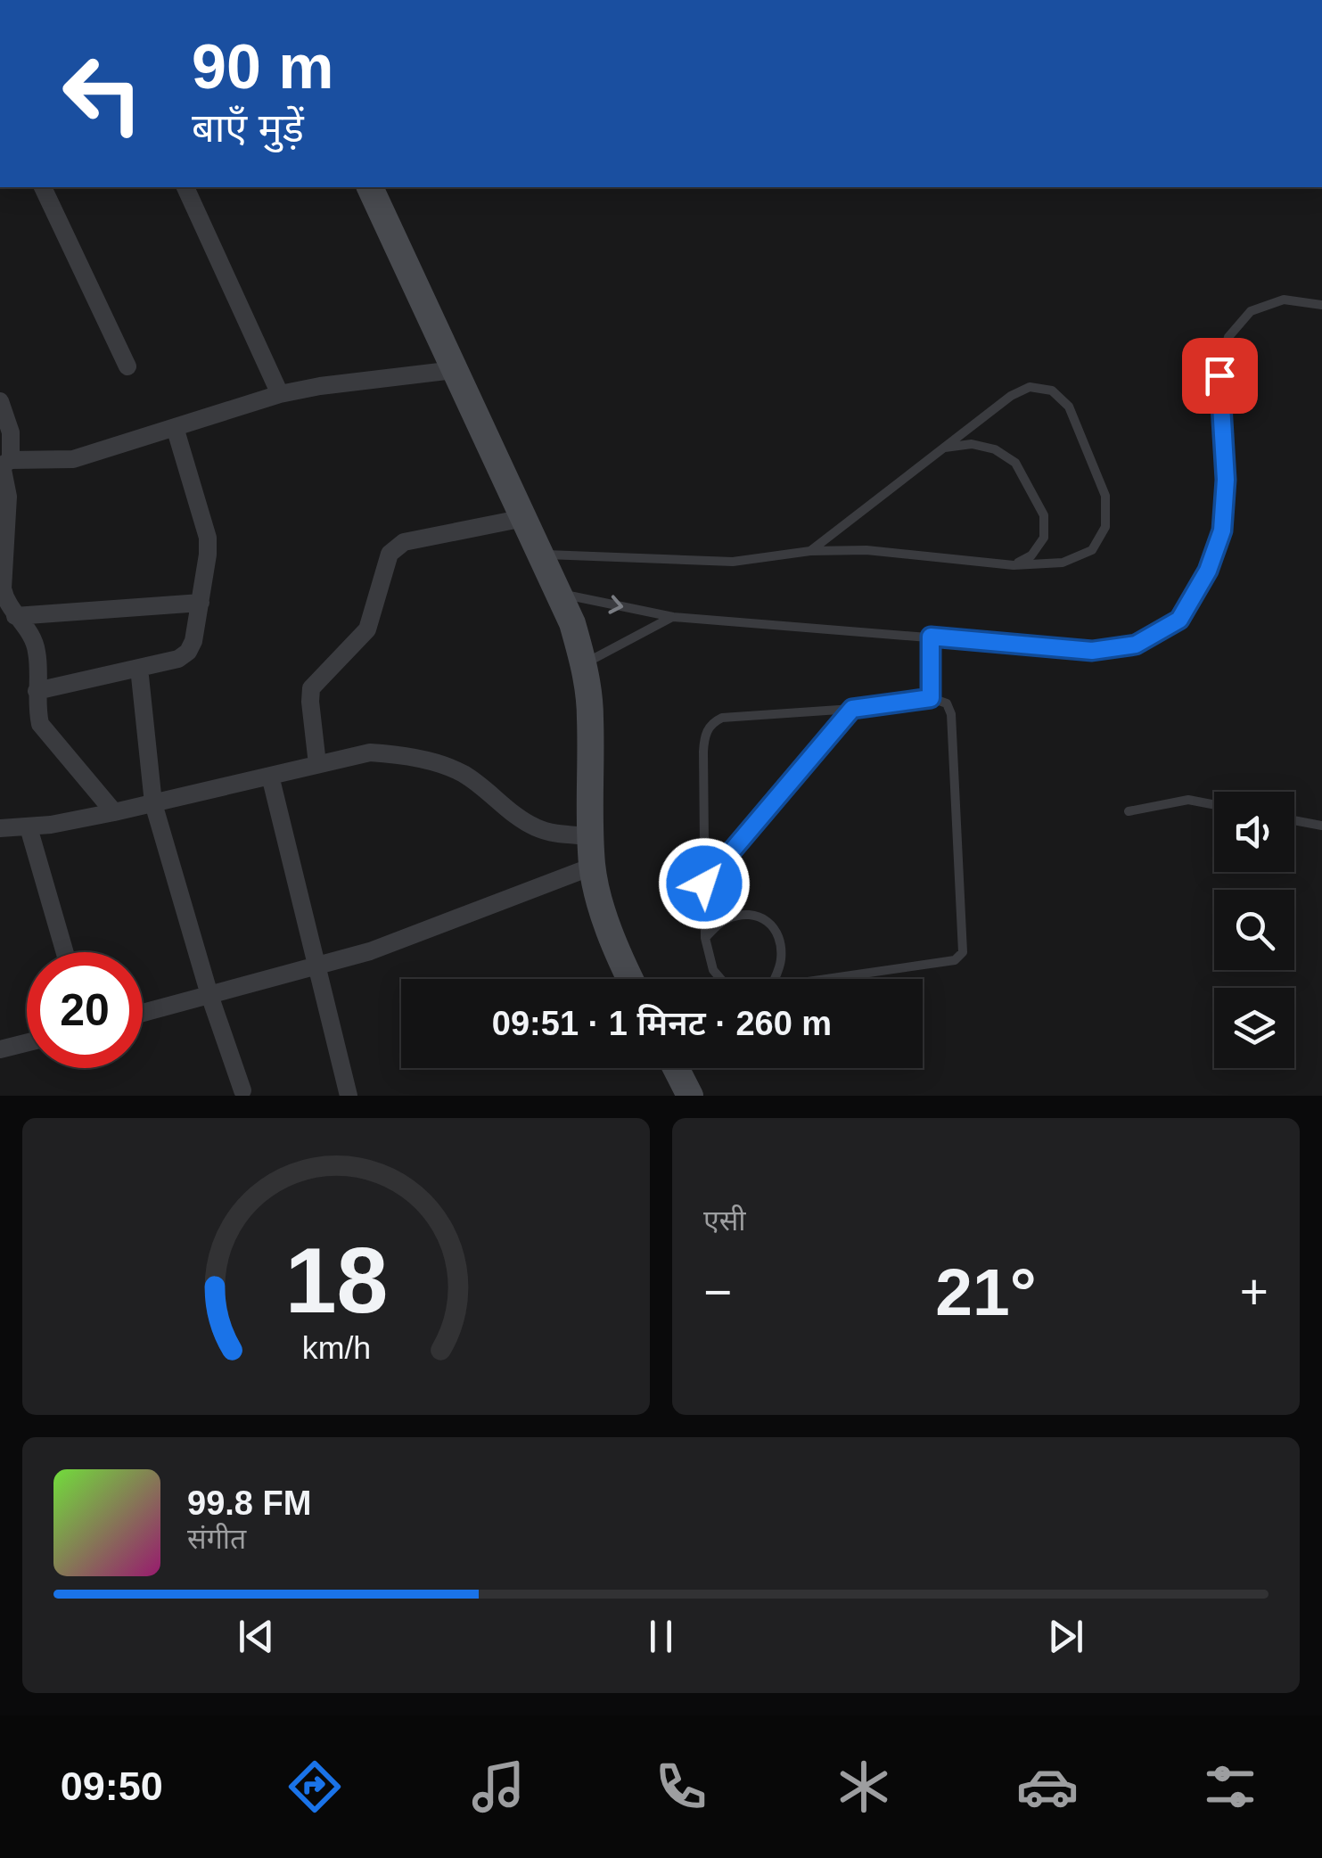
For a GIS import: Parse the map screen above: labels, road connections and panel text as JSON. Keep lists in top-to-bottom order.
{
  "page": {
    "turn": ["90 m", "बाएँ मुड़ें"],
    "limit": "20",
    "trip": "09:51 · 1 मिनट · 260 m",
    "tile": "एसी",
    "heat": ["−", "21°", "+"],
    "song": ["99.8 FM", "संगीत"],
    "tabs": "09:50",
    "gauge": ["18", "km/h"]
  }
}
